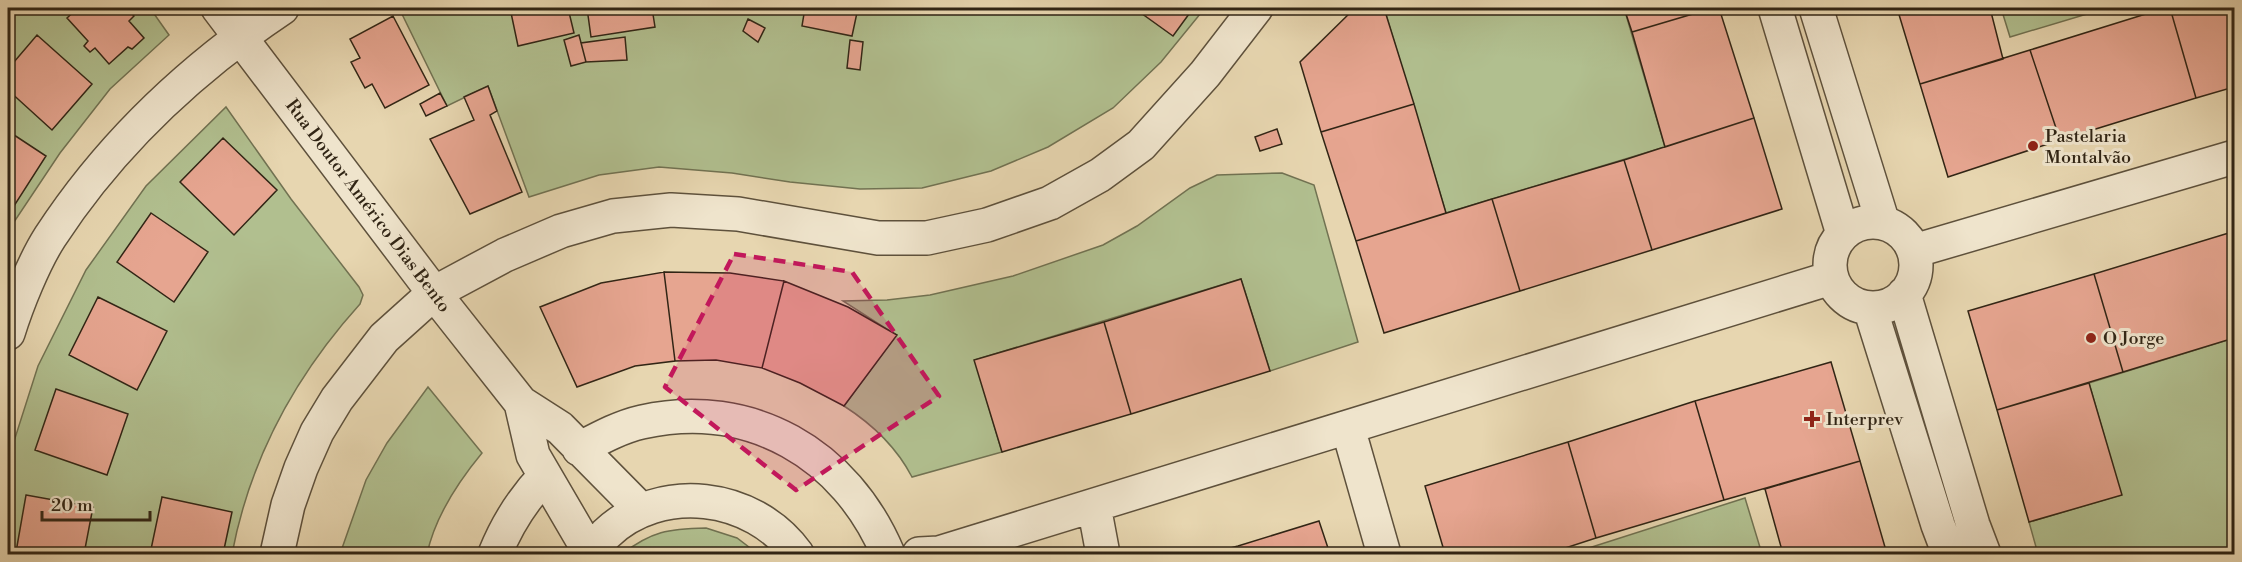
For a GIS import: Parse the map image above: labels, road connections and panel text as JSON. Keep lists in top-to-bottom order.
{
  "streets": {
    "street": ["Rua Doutor Américo Dias Bento"]
  },
  "places": {
    "other": ["Pastelaria Montalvão", "O Jorge"],
    "health": ["Interprev"]
  },
  "scale_bar": "20 m"
}
